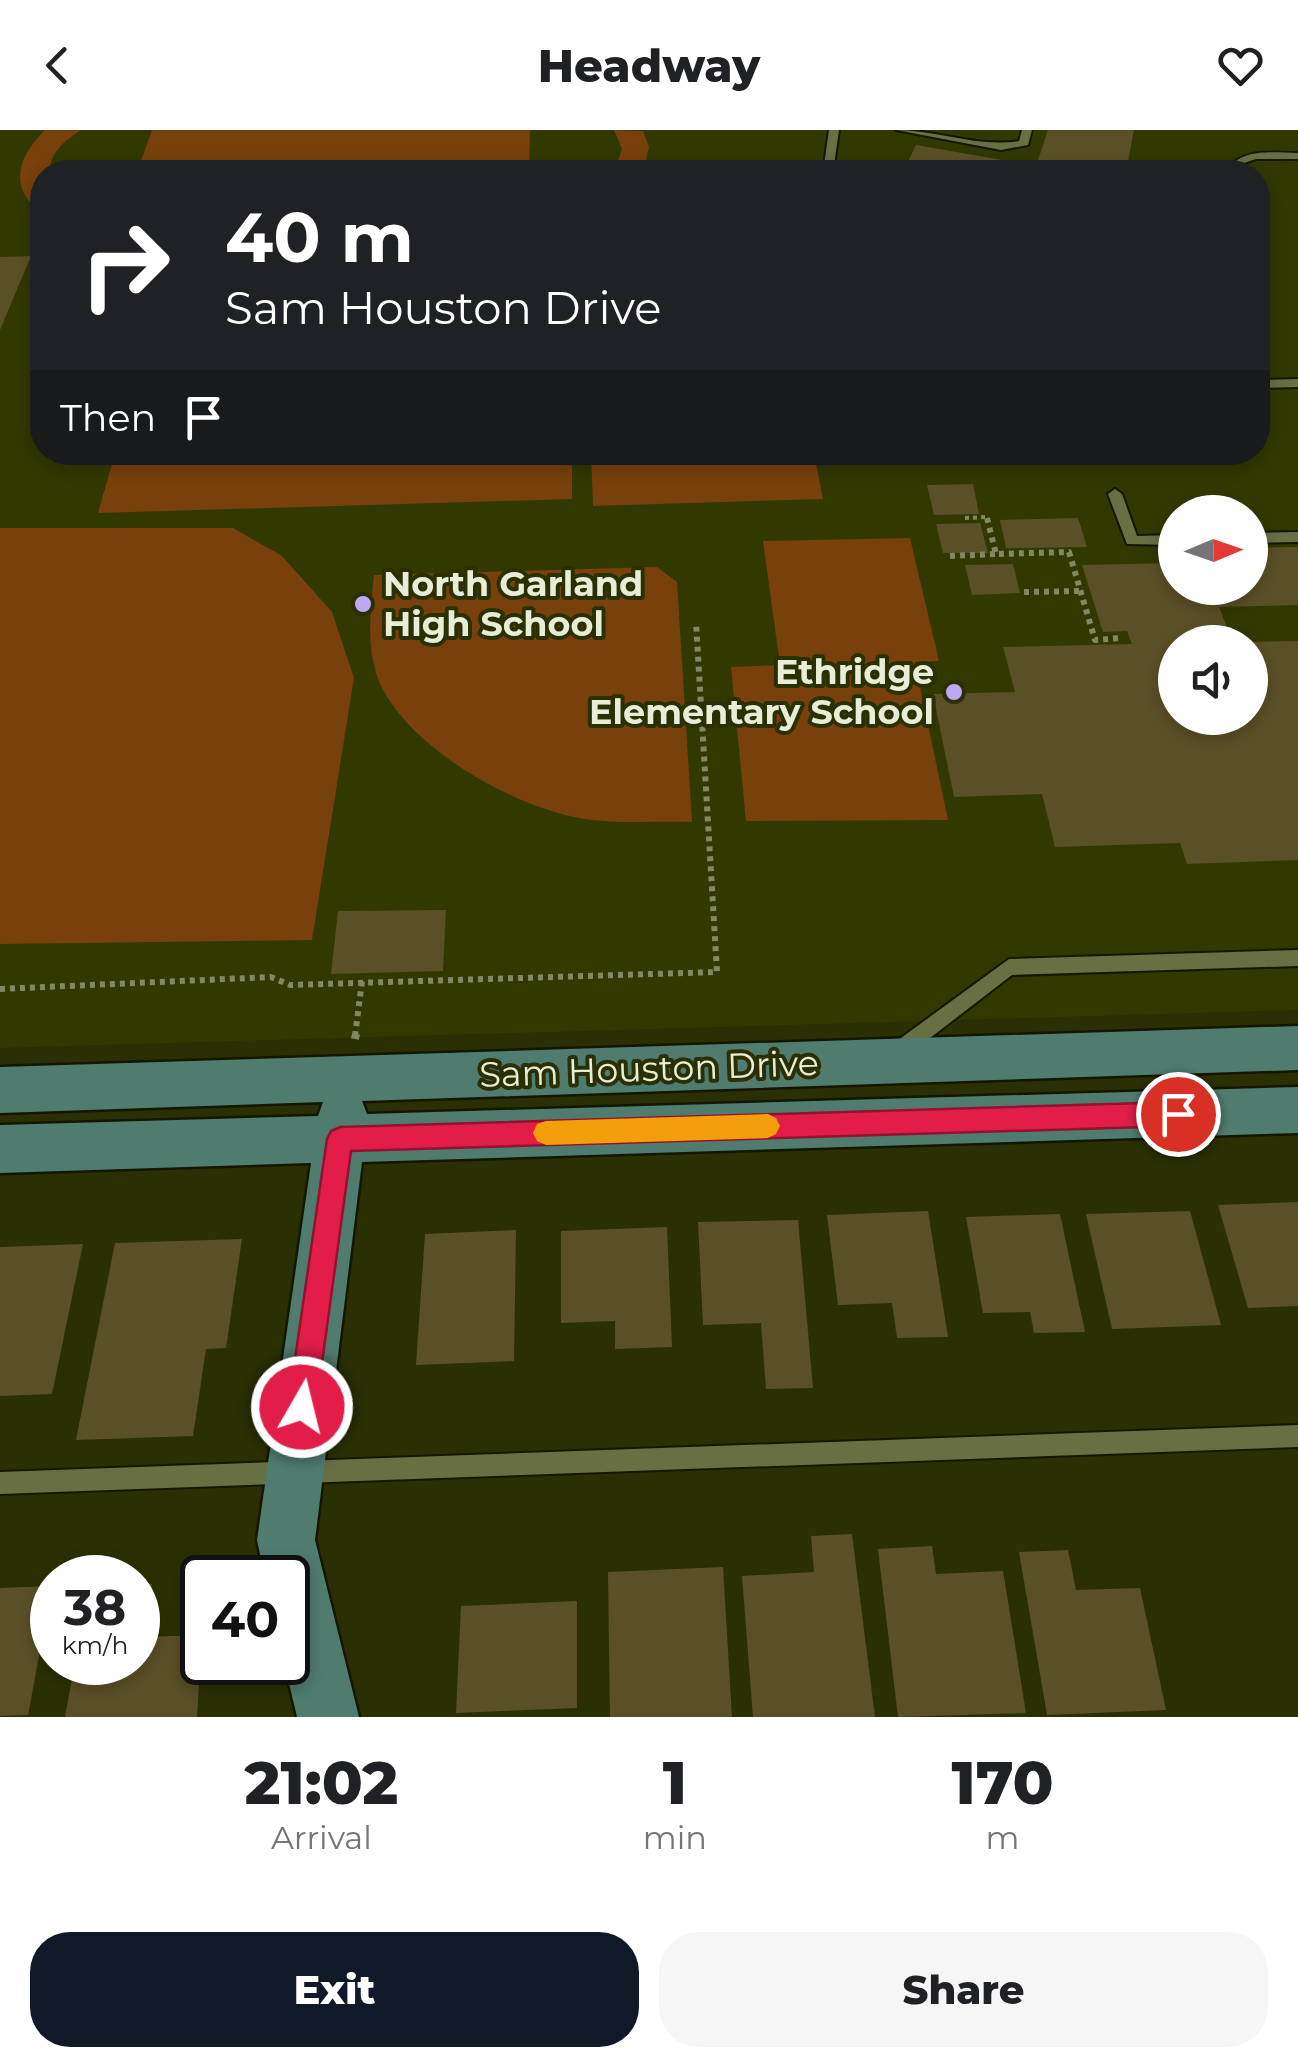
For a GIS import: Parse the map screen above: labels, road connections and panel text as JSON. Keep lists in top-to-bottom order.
{
  "streets": {
    "street": ["Sam Houston Drive"]
  },
  "places": ["North Garland High School", "Ethridge Elementary School"],
  "north": "right",
  "page": {
    "header": "Headway",
    "turn": ["40 m", "Sam Houston Drive"],
    "then": "Then",
    "speed": "38 km/h",
    "limit": "40",
    "eta": [
      "21:02",
      "Arrival",
      "1",
      "min",
      "170",
      "m"
    ],
    "buttons": ["Exit", "Share"]
  }
}
